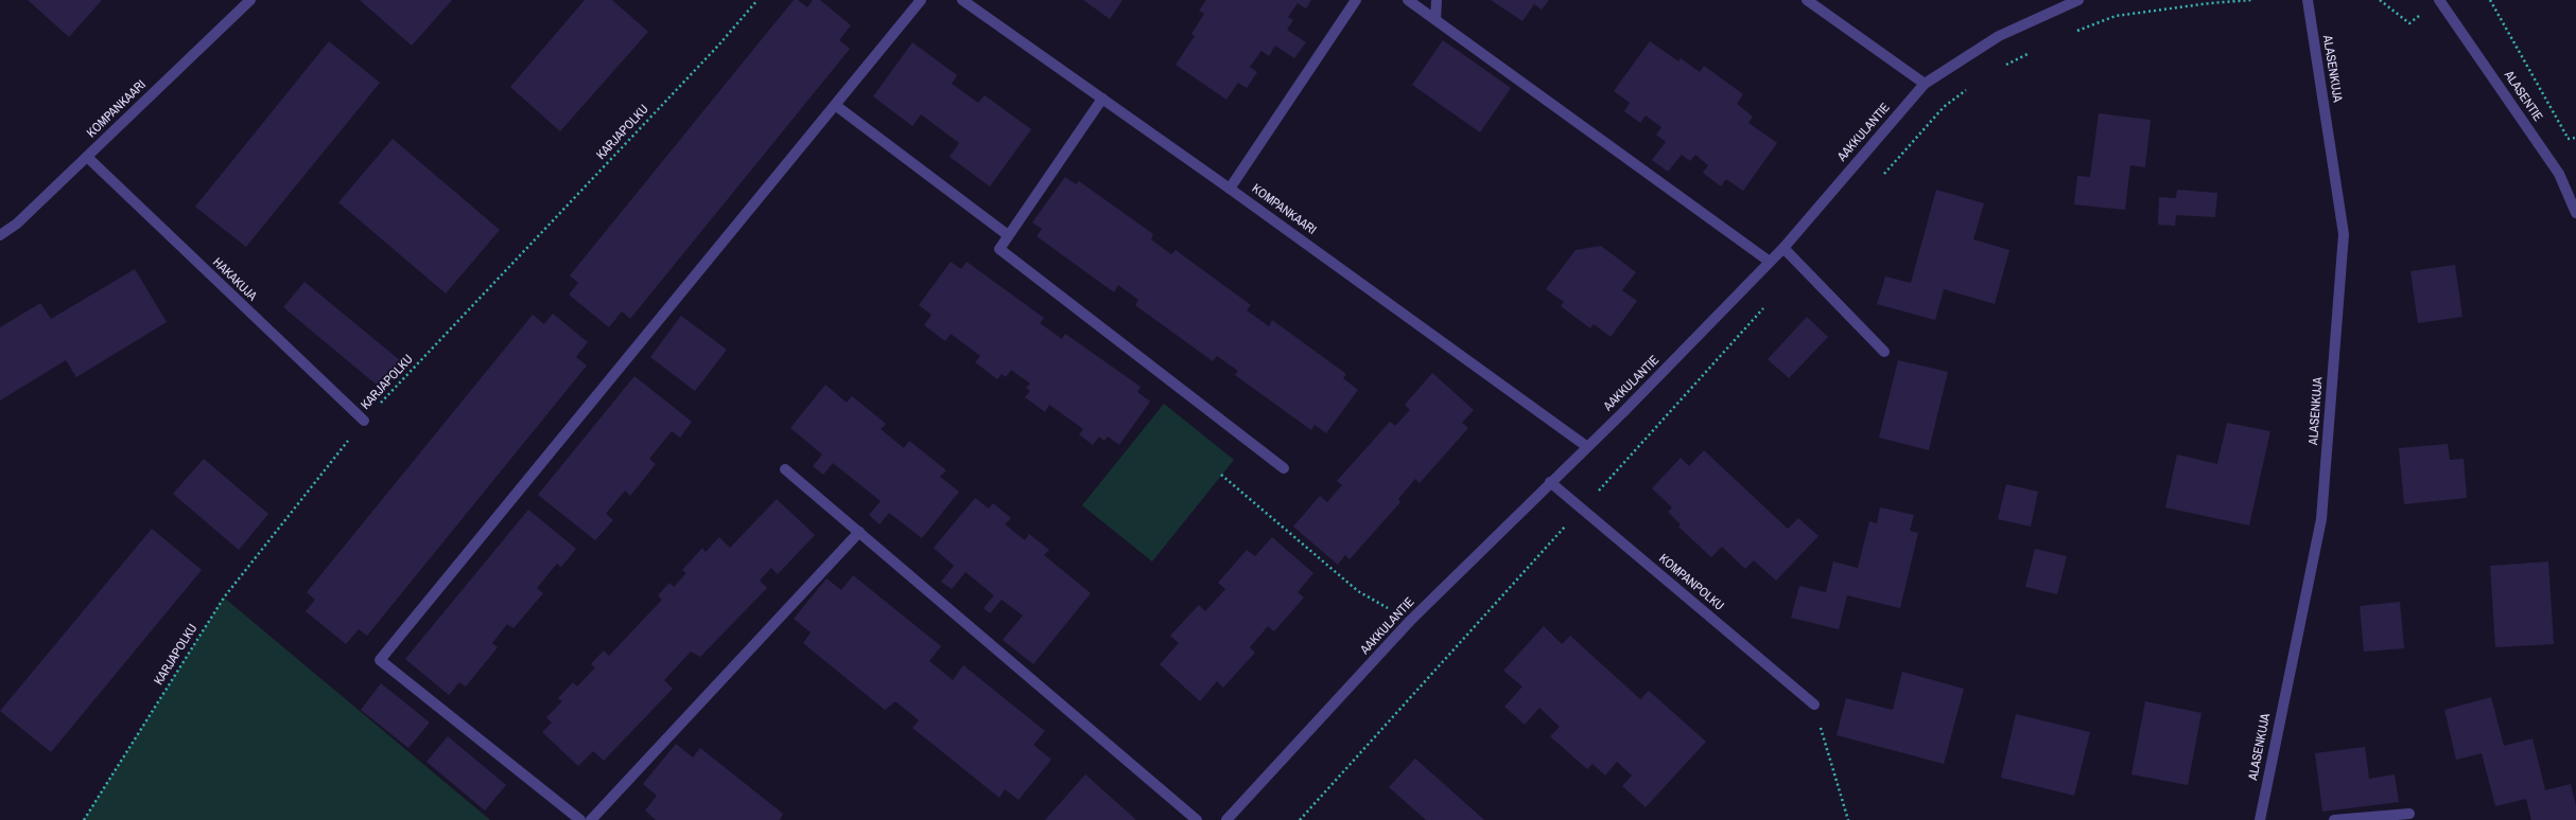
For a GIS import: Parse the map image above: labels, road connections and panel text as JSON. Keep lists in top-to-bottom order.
{
  "streets": {
    "street": [
      "ALASENKUJA",
      "ALASENTIE",
      "KOMPANKAARI",
      "AAKKULANTIE",
      "HAKAKUJA",
      "KOMPANPOLKU"
    ],
    "path": ["KARJAPOLKU"]
  },
  "crossings": [
    ["KOMPANKAARI", "AAKKULANTIE"],
    ["KOMPANKAARI", "HAKAKUJA"],
    ["KARJAPOLKU", "HAKAKUJA"],
    ["AAKKULANTIE", "KOMPANPOLKU"]
  ]
}
